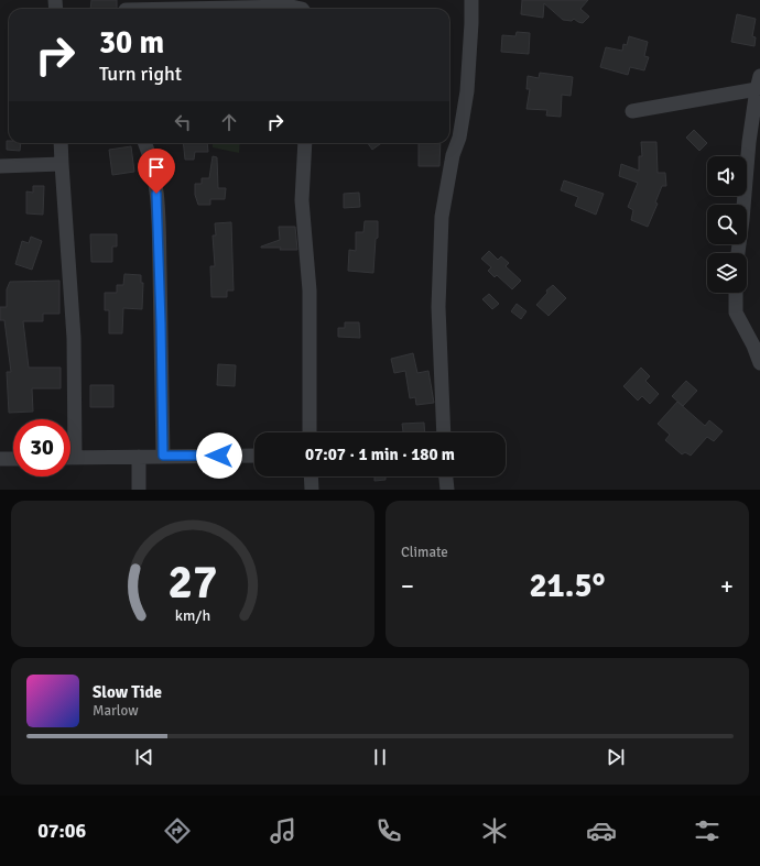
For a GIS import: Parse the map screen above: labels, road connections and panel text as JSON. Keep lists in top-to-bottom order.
{
  "page": {
    "turn": ["30 m", "Turn right"],
    "limit": "30",
    "trip": "07:07 · 1 min · 180 m",
    "tile": "Climate",
    "heat": ["−", "21.5°", "+"],
    "song": ["Slow Tide", "Marlow"],
    "tabs": "07:06",
    "gauge": ["27", "km/h"]
  }
}
